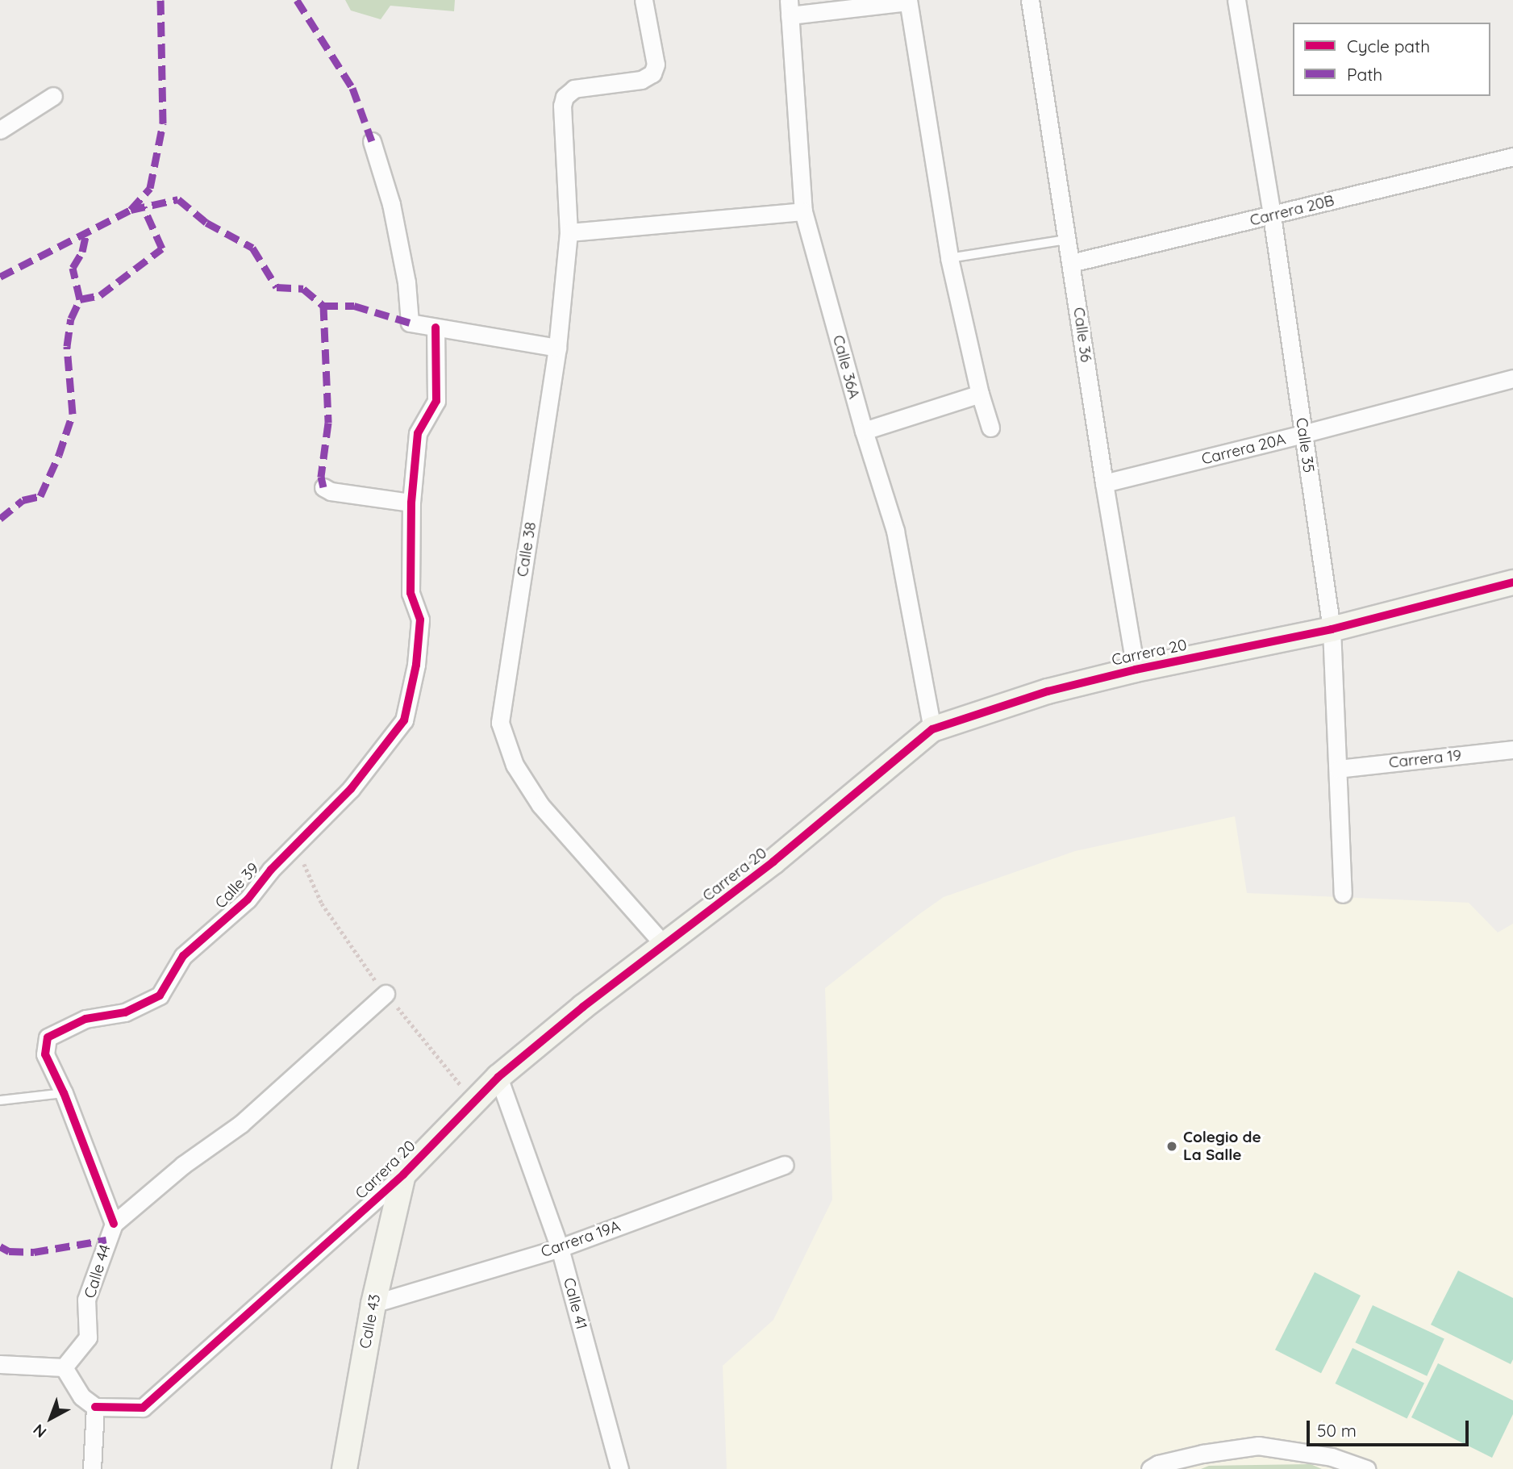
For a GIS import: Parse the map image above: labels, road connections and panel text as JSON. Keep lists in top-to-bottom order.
{
  "streets": {
    "street": [
      "Carrera 20B",
      "Calle 36",
      "Calle 36A",
      "Calle 35",
      "Carrera 20A",
      "Calle 38",
      "Carrera 20",
      "Carrera 19",
      "Calle 39",
      "Carrera 19A",
      "Calle 44",
      "Calle 41",
      "Calle 43"
    ]
  },
  "crossings": [
    ["Carrera 20B", "Calle 36"],
    ["Carrera 20B", "Calle 35"],
    ["Calle 36", "Carrera 20A"],
    ["Calle 36", "Carrera 20"],
    ["Calle 36A", "Carrera 20"],
    ["Calle 35", "Carrera 20A"],
    ["Calle 35", "Carrera 20"],
    ["Calle 35", "Carrera 19"],
    ["Calle 38", "Carrera 20"],
    ["Carrera 20", "Calle 41"],
    ["Carrera 20", "Calle 43"],
    ["Calle 39", "Calle 44"],
    ["Carrera 19A", "Calle 41"],
    ["Carrera 19A", "Calle 43"]
  ],
  "places": ["Colegio de La Salle"],
  "legend": ["Cycle path", "Path"],
  "scale_bar": "50 m",
  "north": "bottom left"
}
